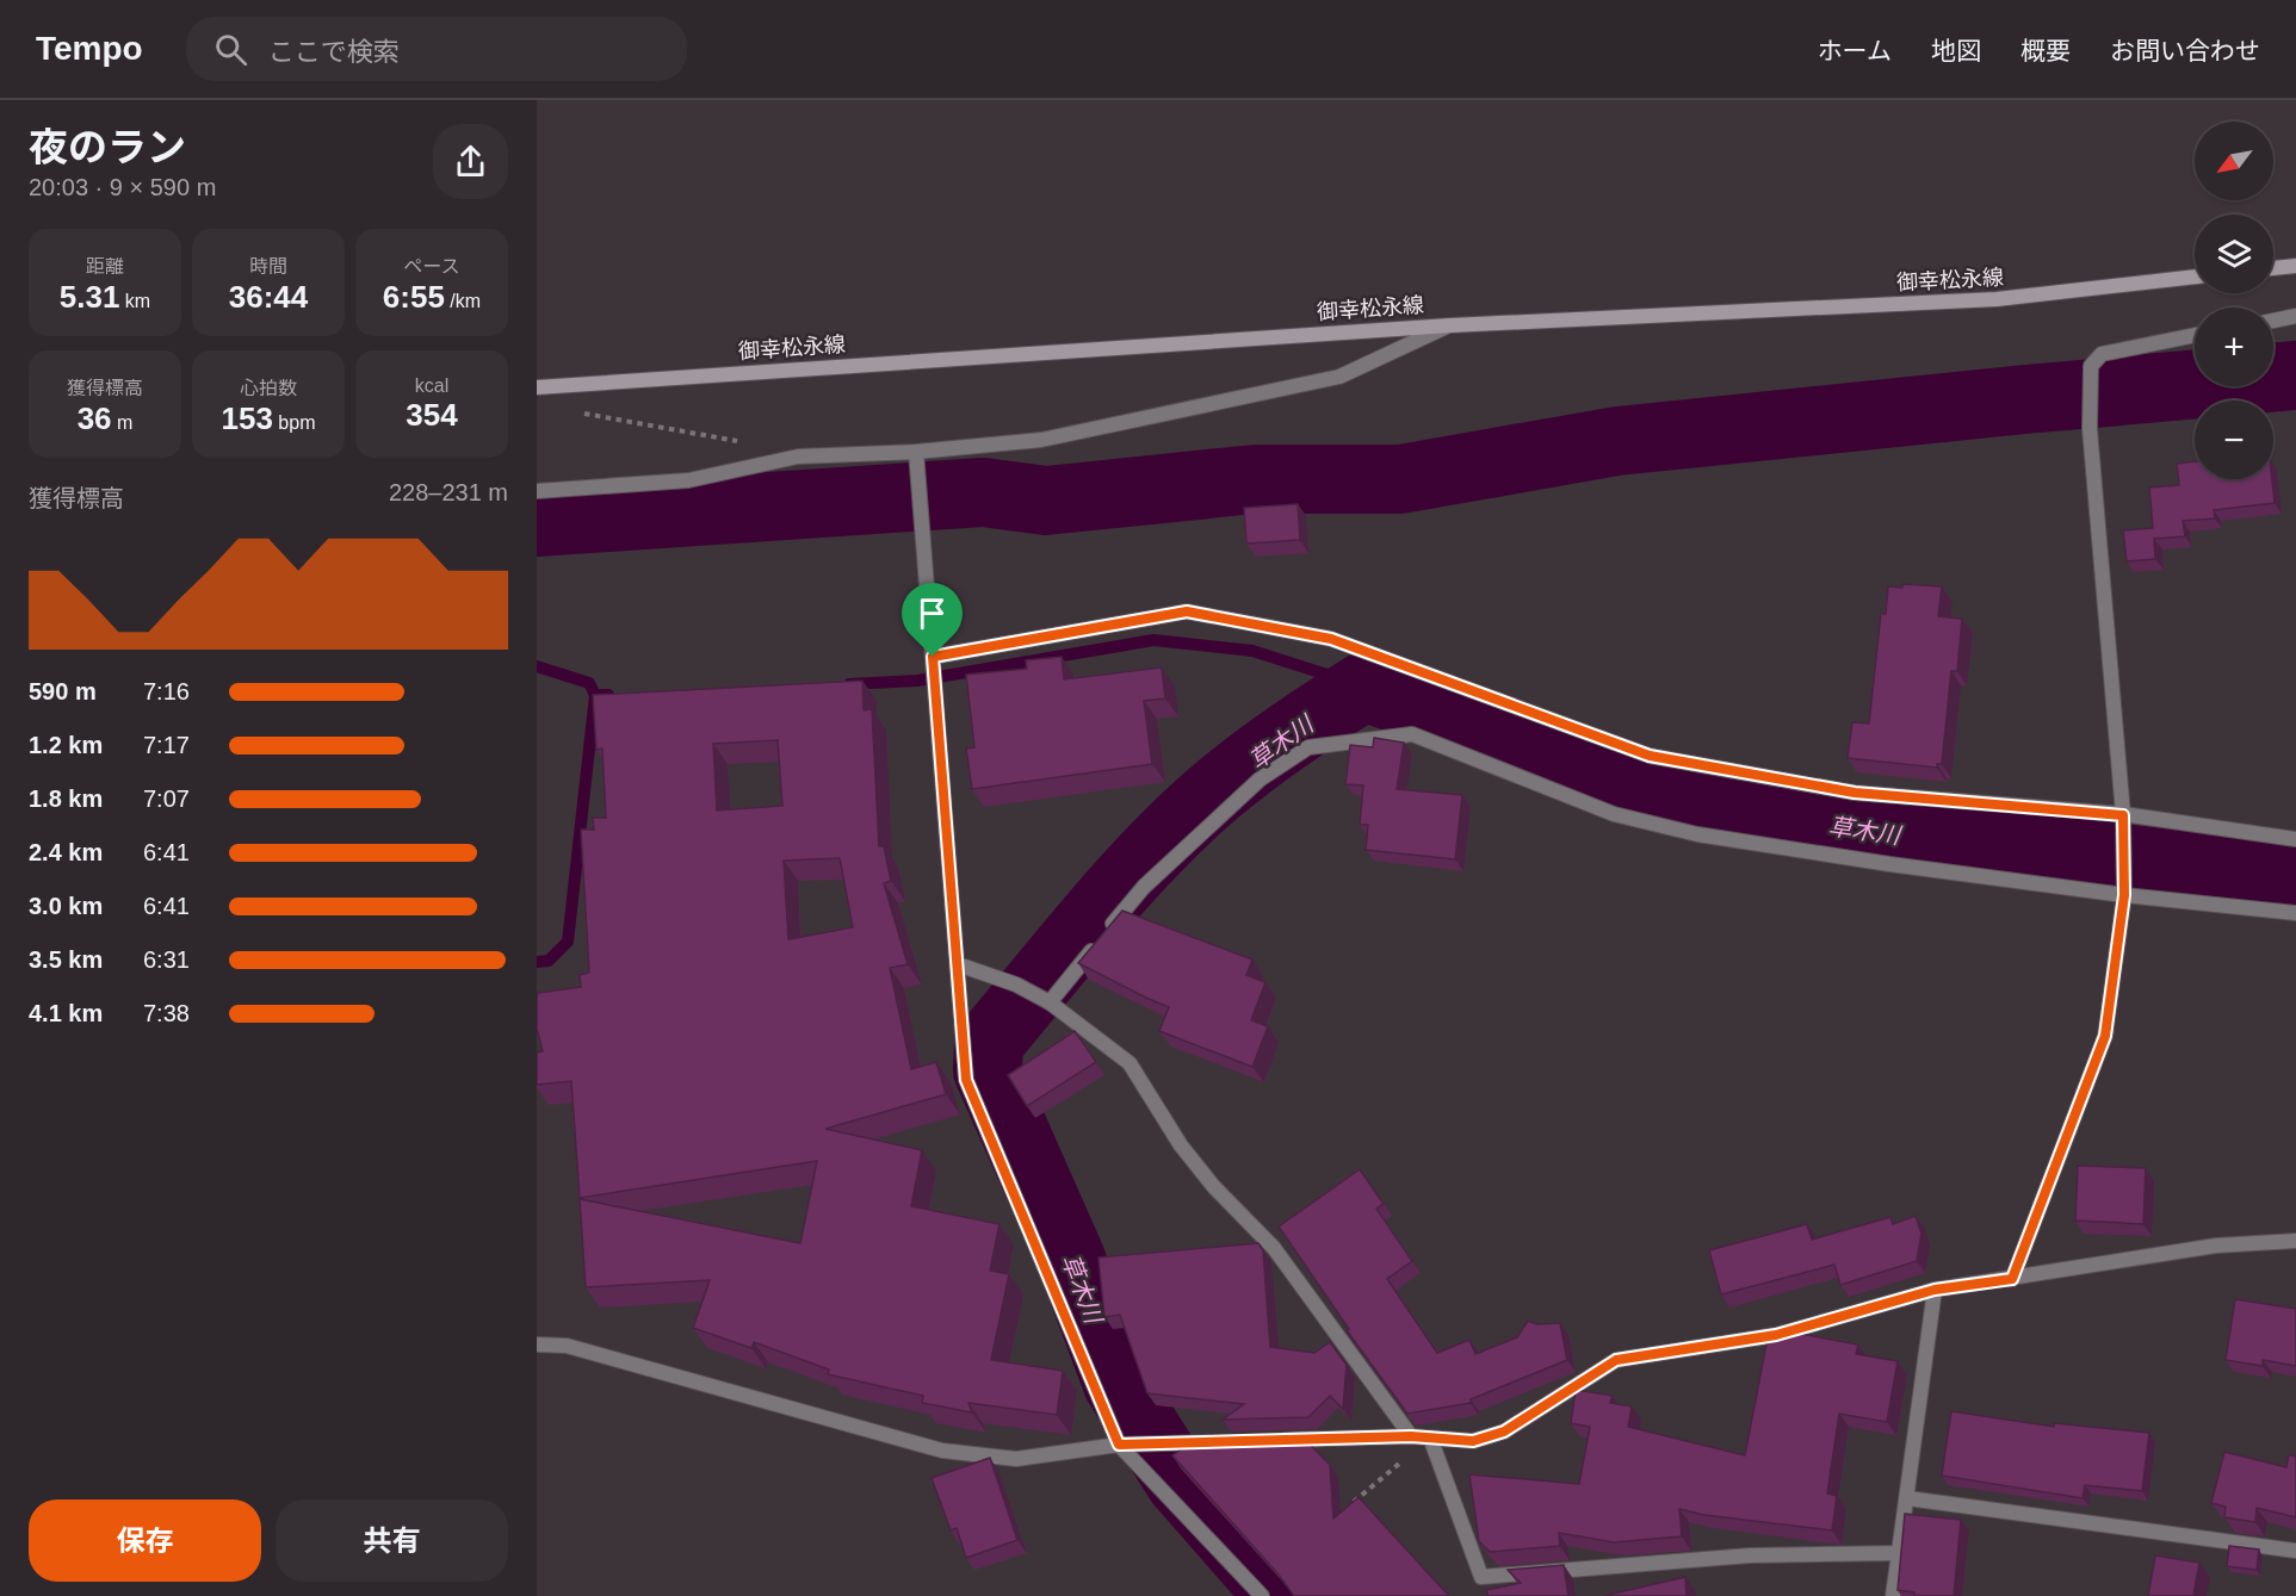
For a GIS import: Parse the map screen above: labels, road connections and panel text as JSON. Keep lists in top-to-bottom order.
{
  "streets": {
    "main road": ["御幸松永線"]
  },
  "water": ["草木川"],
  "north": "bottom left",
  "page": {
    "header": "Tempo",
    "search": "ここで検索",
    "nav": [
      "ホーム",
      "地図",
      "概要",
      "お問い合わせ"
    ],
    "heading": ["夜のラン", "20:03 · 9 × 590 m"],
    "map_buttons": ["+", "−"],
    "stats": [
      ["距離", "5.31 km"],
      ["時間", "36:44"],
      ["ペース", "6:55 /km"],
      ["獲得標高", "36 m"],
      ["心拍数", "153 bpm"],
      ["kcal", "354"]
    ],
    "chart": ["獲得標高", "228–231 m"],
    "list": [
      {
        "name": "590 m",
        "note": "7:16"
      },
      {
        "name": "1.2 km",
        "note": "7:17"
      },
      {
        "name": "1.8 km",
        "note": "7:07"
      },
      {
        "name": "2.4 km",
        "note": "6:41"
      },
      {
        "name": "3.0 km",
        "note": "6:41"
      },
      {
        "name": "3.5 km",
        "note": "6:31"
      },
      {
        "name": "4.1 km",
        "note": "7:38"
      }
    ],
    "buttons": ["保存", "共有"]
  }
}
